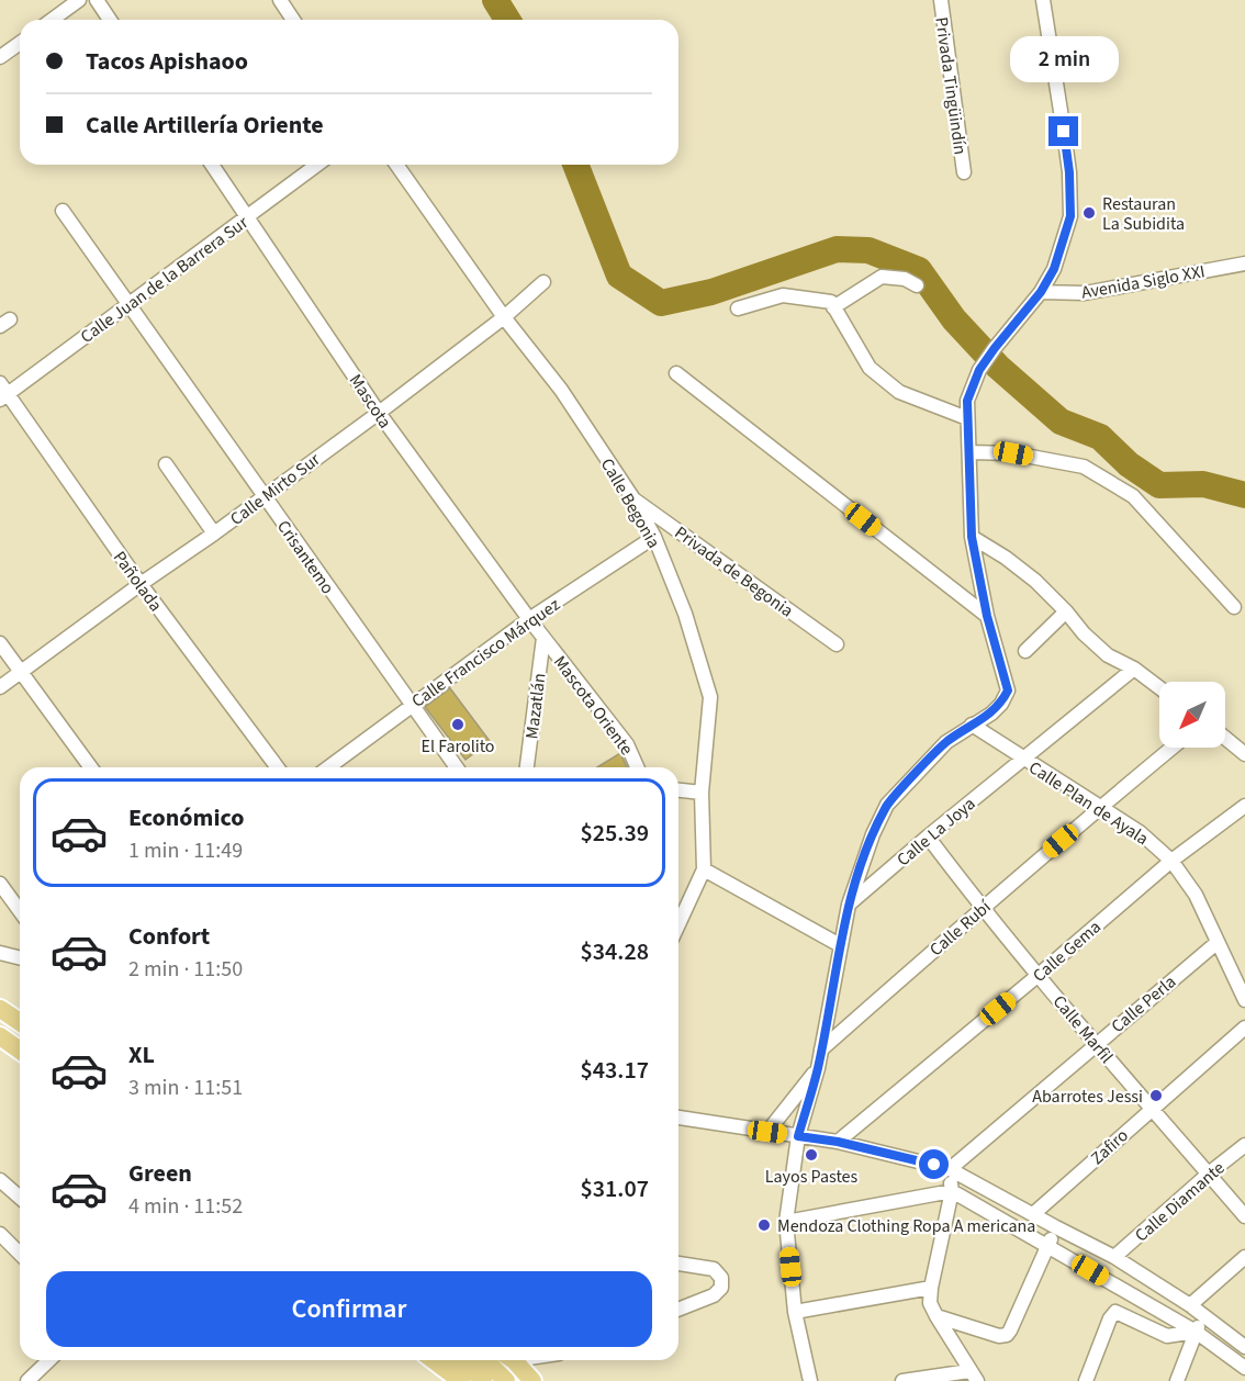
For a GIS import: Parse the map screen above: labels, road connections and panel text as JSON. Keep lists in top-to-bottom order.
{
  "streets": {
    "street": [
      "Privada Tingüindín",
      "Calle Juan de la Barrera Sur",
      "Avenida Siglo XXI",
      "Mascota",
      "Calle Mirto Sur",
      "Calle Begonia",
      "Crisantemo",
      "Privada de Begonia",
      "Pañolada",
      "Calle Francisco Márquez",
      "Mascota Oriente",
      "Mazatlán",
      "Calle Plan de Ayala",
      "Calle La Joya",
      "Calle Rubí",
      "Calle Gema",
      "Calle Perla",
      "Calle Marfil",
      "Zafiro",
      "Calle Diamante"
    ]
  },
  "crossings": [
    ["Calle Juan de la Barrera Sur", "Mascota"],
    ["Calle Juan de la Barrera Sur", "Crisantemo"],
    ["Calle Juan de la Barrera Sur", "Pañolada"],
    ["Mascota", "Calle Mirto Sur"],
    ["Mascota", "Calle Francisco Márquez"],
    ["Mascota", "Mascota Oriente"],
    ["Mascota", "Mazatlán"],
    ["Calle Mirto Sur", "Calle Begonia"],
    ["Calle Mirto Sur", "Crisantemo"],
    ["Calle Mirto Sur", "Pañolada"],
    ["Calle Begonia", "Privada de Begonia"],
    ["Calle Begonia", "Calle Francisco Márquez"],
    ["Crisantemo", "Calle Francisco Márquez"],
    ["Mascota Oriente", "Mazatlán"],
    ["Calle Plan de Ayala", "Calle La Joya"],
    ["Calle Plan de Ayala", "Calle Rubí"],
    ["Calle Plan de Ayala", "Calle Gema"],
    ["Calle Plan de Ayala", "Calle Perla"],
    ["Calle La Joya", "Calle Marfil"],
    ["Calle Rubí", "Calle Marfil"],
    ["Calle Gema", "Calle Marfil"],
    ["Calle Perla", "Calle Marfil"],
    ["Calle Marfil", "Zafiro"],
    ["Calle Marfil", "Calle Diamante"]
  ],
  "places": [
    "Restauran La Subidita",
    "El Farolito",
    "Abarrotes Jessi",
    "Layos Pastes",
    "Mendoza Clothing Ropa A mericana"
  ],
  "north": "bottom left",
  "page": {
    "banner": ["Tacos Apishaoo", "Calle Artillería Oriente"],
    "bubble": "2 min",
    "list": [
      {
        "name": "Económico",
        "note": "1 min · 11:49",
        "value": "$25.39"
      },
      {
        "name": "Confort",
        "note": "2 min · 11:50",
        "value": "$34.28"
      },
      {
        "name": "XL",
        "note": "3 min · 11:51",
        "value": "$43.17"
      },
      {
        "name": "Green",
        "note": "4 min · 11:52",
        "value": "$31.07"
      }
    ],
    "buttons": "Confirmar"
  }
}
